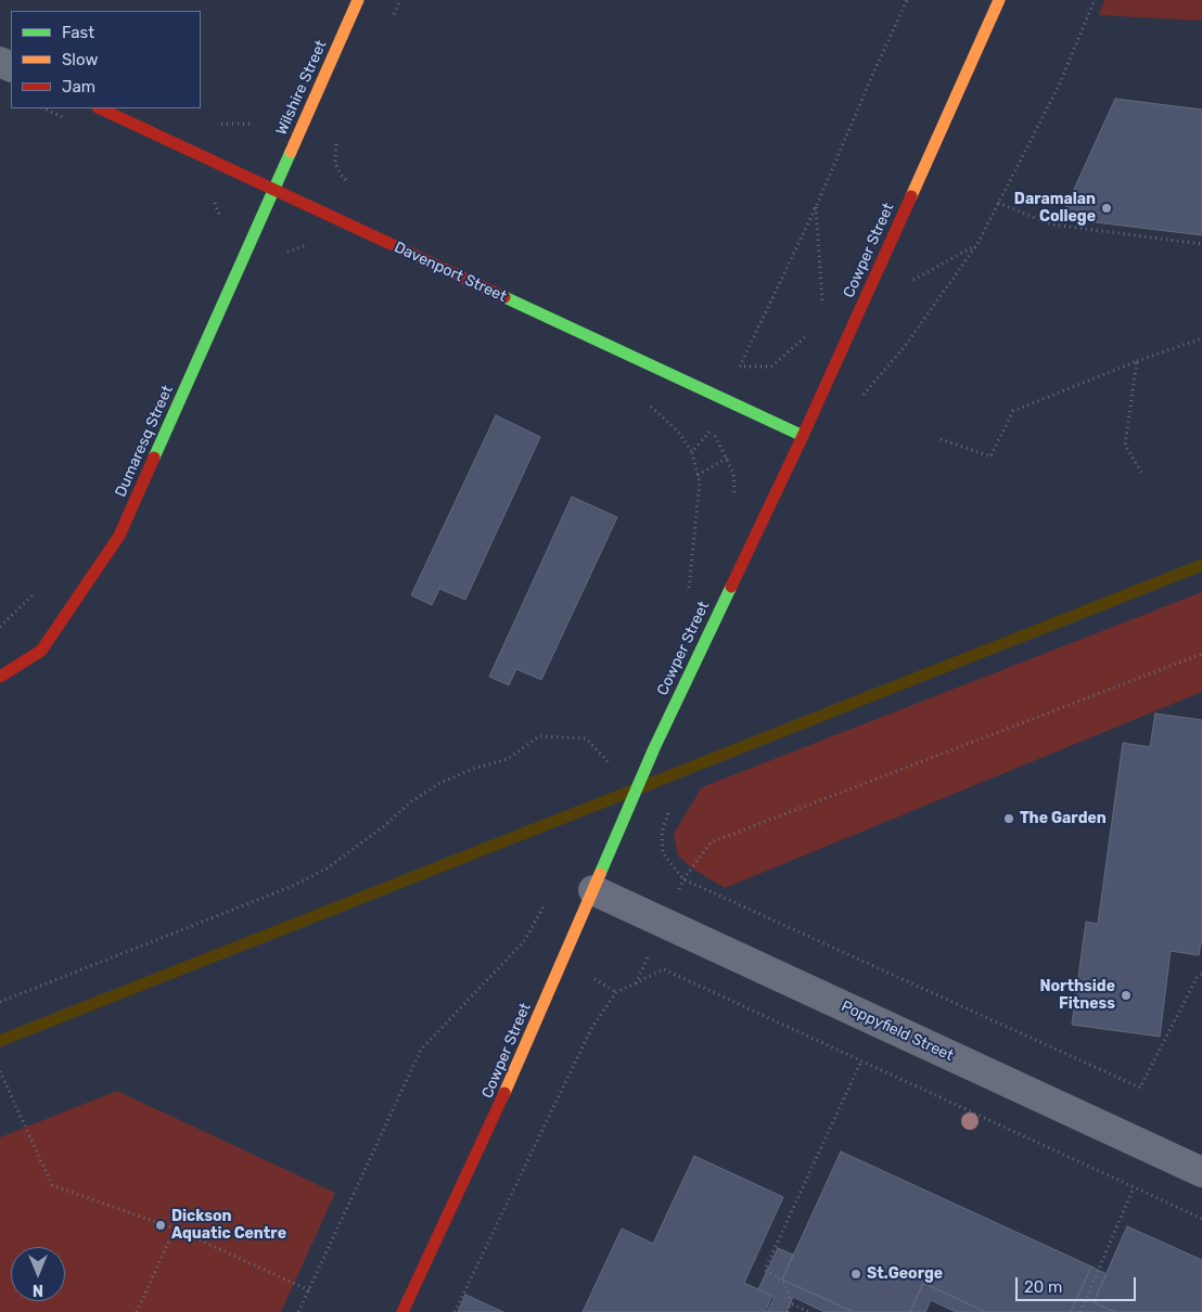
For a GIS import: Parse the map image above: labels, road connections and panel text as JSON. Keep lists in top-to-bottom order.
{
  "streets": {
    "street": [
      "Wilshire Street",
      "Cowper Street",
      "Davenport Street",
      "Dumaresq Street",
      "Poppyfield Street"
    ]
  },
  "crossings": [
    ["Wilshire Street", "Davenport Street"],
    ["Wilshire Street", "Dumaresq Street"],
    ["Cowper Street", "Davenport Street"],
    ["Cowper Street", "Poppyfield Street"],
    ["Davenport Street", "Dumaresq Street"]
  ],
  "places": [
    "Daramalan College",
    "The Garden",
    "Northside Fitness",
    "Dickson Aquatic Centre",
    "St.George"
  ],
  "legend": ["Fast", "Slow", "Jam"],
  "scale_bar": "20 m",
  "north": "bottom"
}
